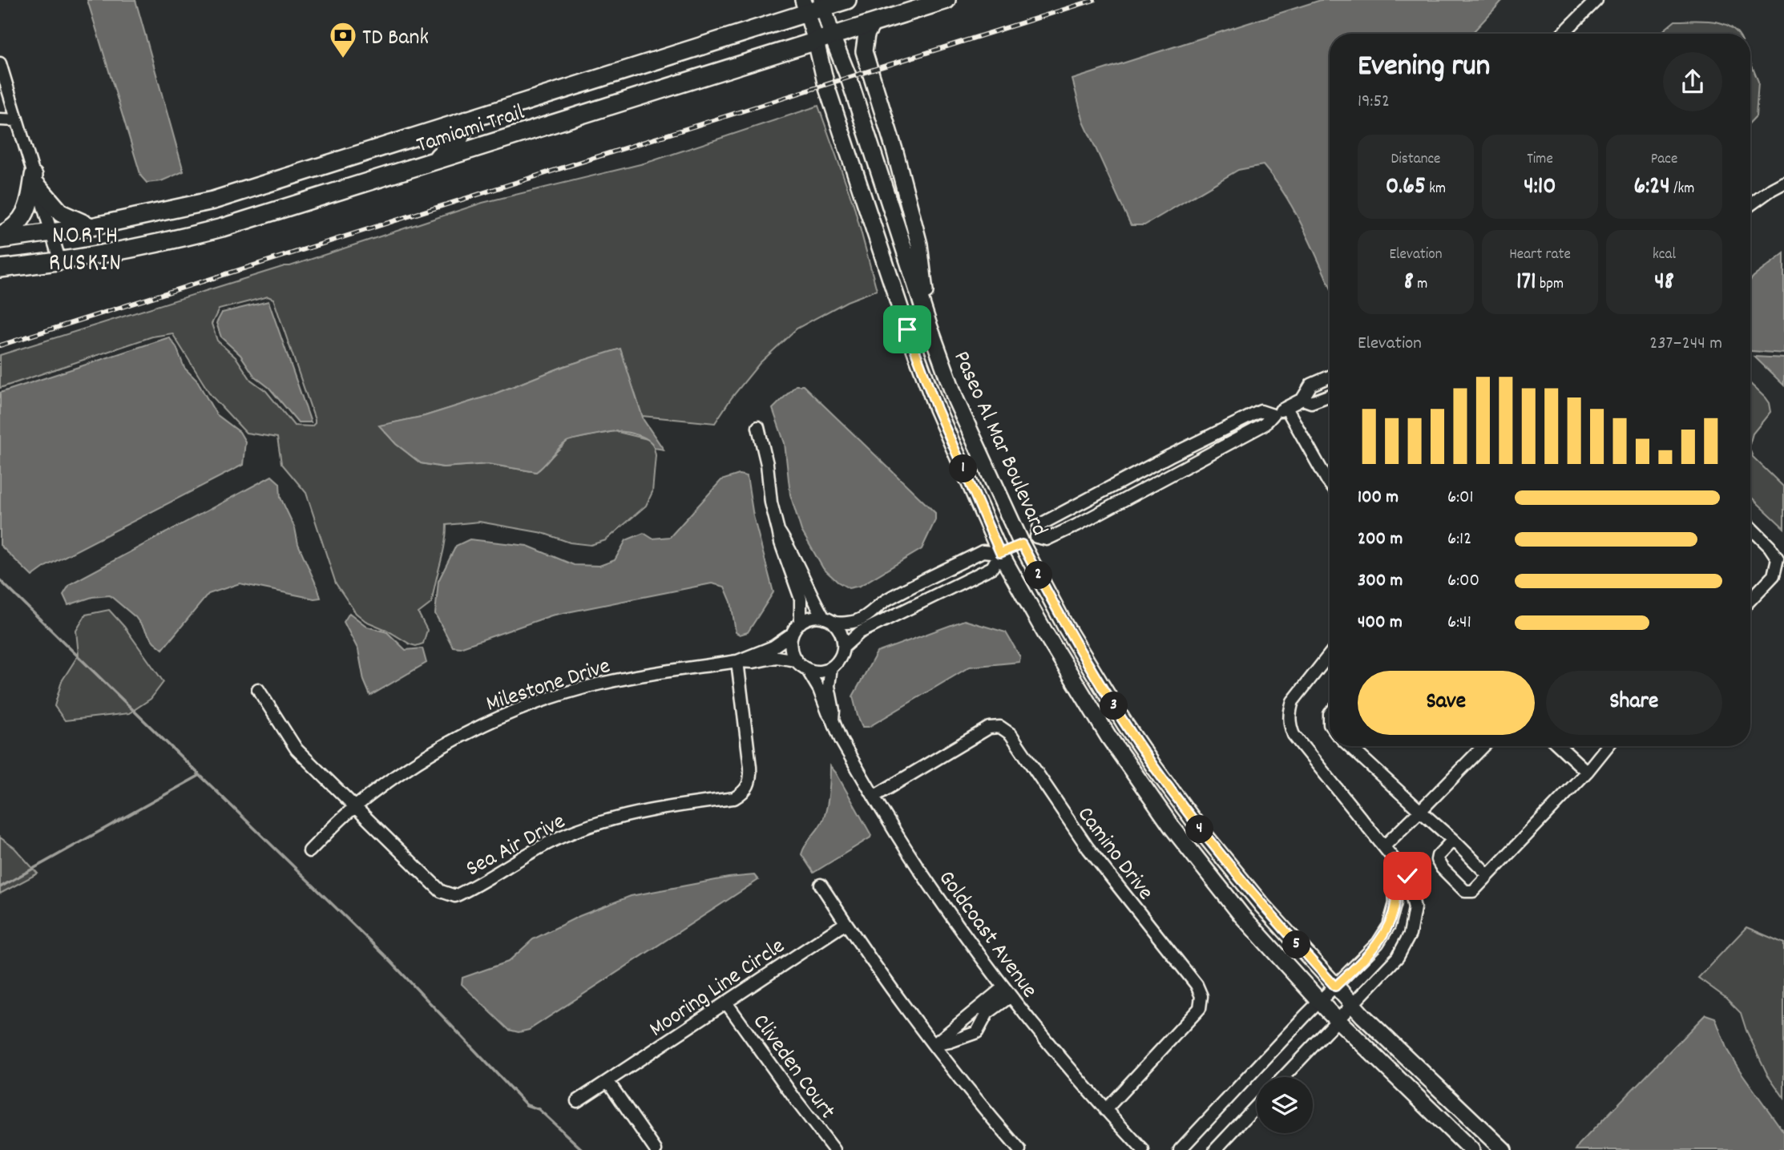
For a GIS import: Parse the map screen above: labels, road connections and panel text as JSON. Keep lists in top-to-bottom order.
{
  "streets": {
    "main road": ["Tamiami Trail", "Paseo Al Mar Boulevard"],
    "street": [
      "Milestone Drive",
      "Sea Air Drive",
      "Camino Drive",
      "Goldcoast Avenue",
      "Mooring Line Circle",
      "Cliveden Court"
    ]
  },
  "crossings": [
    ["Tamiami Trail", "Paseo Al Mar Boulevard"],
    ["Milestone Drive", "Sea Air Drive"],
    ["Milestone Drive", "Goldcoast Avenue"],
    ["Camino Drive", "Goldcoast Avenue"],
    ["Mooring Line Circle", "Cliveden Court"]
  ],
  "districts": ["NORTH RUSKIN"],
  "places": {
    "bank": ["TD Bank"]
  },
  "page": {
    "heading": ["Evening run", "19:52"],
    "stats": [
      ["Distance", "0.65 km"],
      ["Time", "4:10"],
      ["Pace", "6:24 /km"],
      ["Elevation", "8 m"],
      ["Heart rate", "171 bpm"],
      ["kcal", "48"]
    ],
    "chart": ["Elevation", "237–244 m"],
    "pins": [
      "1",
      "2",
      "3",
      "4",
      "5"
    ],
    "list": [
      {
        "name": "100 m",
        "note": "6:01"
      },
      {
        "name": "200 m",
        "note": "6:12"
      },
      {
        "name": "300 m",
        "note": "6:00"
      },
      {
        "name": "400 m",
        "note": "6:41"
      }
    ],
    "buttons": ["Save", "Share"]
  }
}
